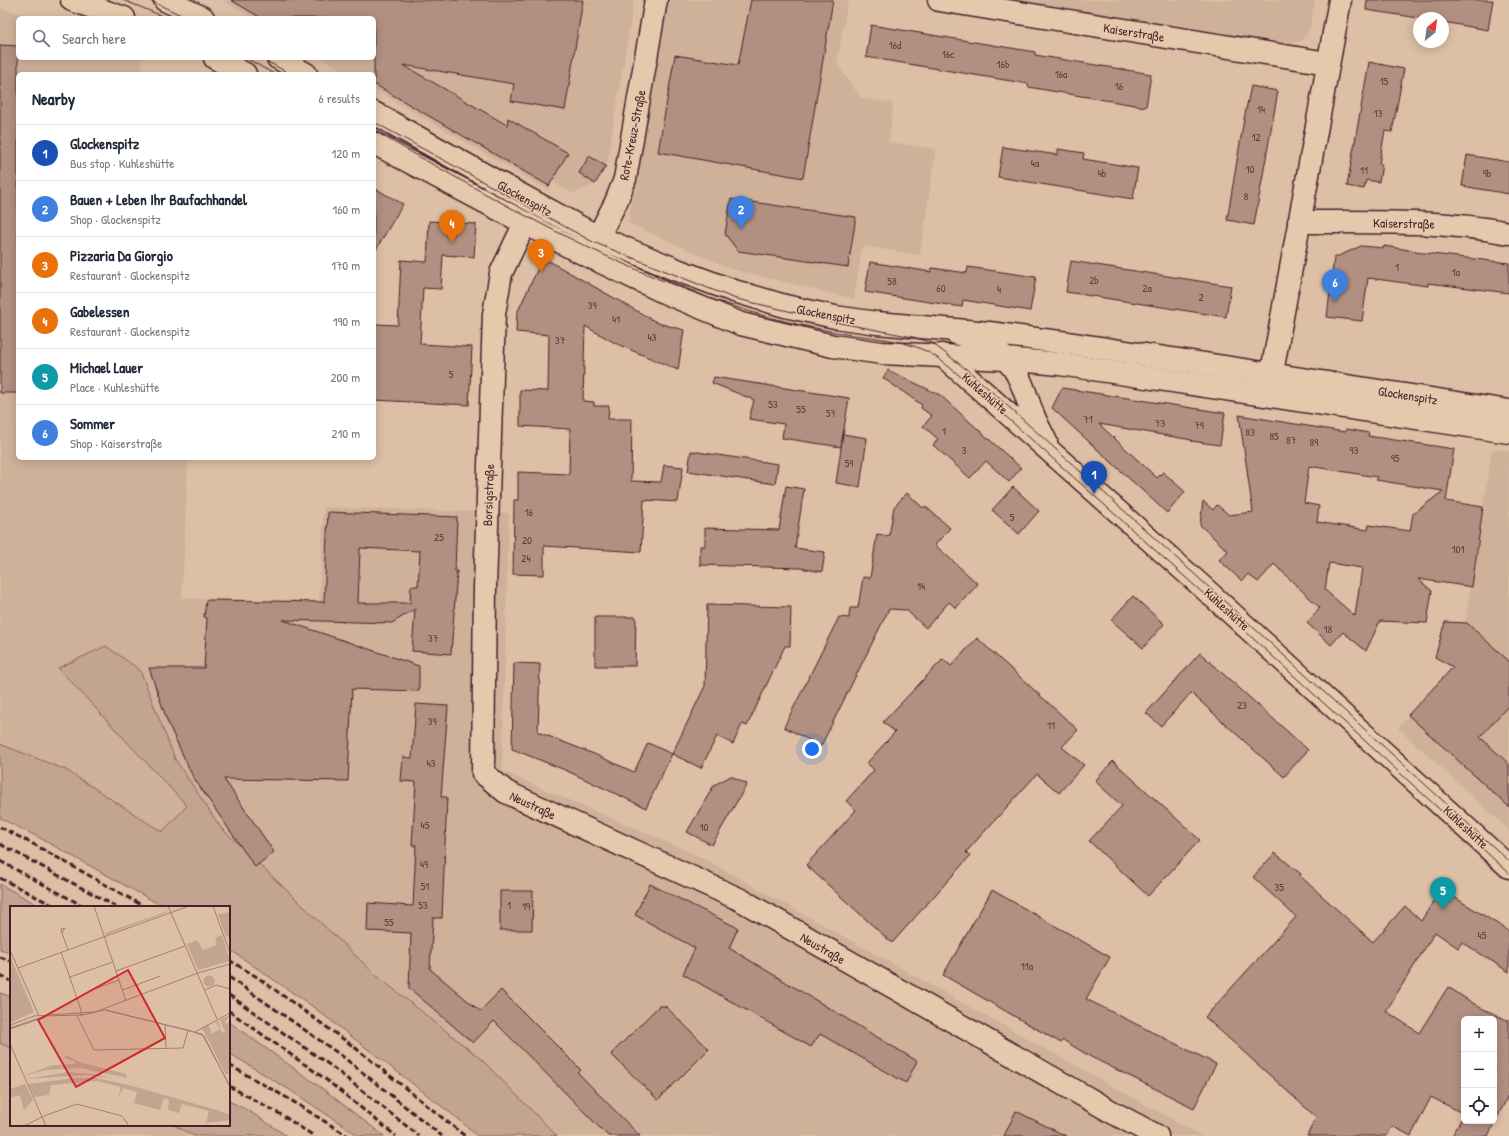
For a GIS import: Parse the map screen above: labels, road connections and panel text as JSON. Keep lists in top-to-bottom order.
{
  "streets": {
    "street": [
      "Kaiserstraße",
      "Rote-Kreuz-Straße",
      "Glockenspitz",
      "Kuhleshütte",
      "Borsigstraße",
      "Neustraße"
    ]
  },
  "crossings": [
    ["Rote-Kreuz-Straße", "Glockenspitz"],
    ["Glockenspitz", "Kuhleshütte"],
    ["Glockenspitz", "Borsigstraße"],
    ["Borsigstraße", "Neustraße"]
  ],
  "house_numbers": [
    "16d",
    "16c",
    "16b",
    "16a",
    "15",
    "16",
    "14",
    "13",
    "12",
    "4a",
    "10",
    "11",
    "4b",
    "9b",
    "8",
    "1",
    "1a",
    "2b",
    "58",
    "60",
    "2a",
    "4",
    "2",
    "39",
    "41",
    "43",
    "37",
    "5",
    "53",
    "55",
    "57",
    "71",
    "73",
    "79",
    "1",
    "83",
    "85",
    "87",
    "89",
    "3",
    "93",
    "95",
    "59",
    "16",
    "5",
    "25",
    "20",
    "101",
    "24",
    "14",
    "18",
    "37",
    "23",
    "39",
    "11",
    "43",
    "45",
    "10",
    "49",
    "51",
    "35",
    "53",
    "1",
    "19",
    "55",
    "45",
    "11a"
  ],
  "north": "top right",
  "page": {
    "search": "Search here",
    "heading": ["Nearby", "6 results"],
    "list": [
      {
        "mark": "1",
        "name": "Glockenspitz",
        "note": "Bus stop · Kuhleshütte",
        "value": "120 m"
      },
      {
        "mark": "2",
        "name": "Bauen + Leben Ihr Baufachhandel",
        "note": "Shop · Glockenspitz",
        "value": "160 m"
      },
      {
        "mark": "3",
        "name": "Pizzaria Da Giorgio",
        "note": "Restaurant · Glockenspitz",
        "value": "170 m"
      },
      {
        "mark": "4",
        "name": "Gabelessen",
        "note": "Restaurant · Glockenspitz",
        "value": "190 m"
      },
      {
        "mark": "5",
        "name": "Michael Lauer",
        "note": "Place · Kuhleshütte",
        "value": "200 m"
      },
      {
        "mark": "6",
        "name": "Sommer",
        "note": "Shop · Kaiserstraße",
        "value": "210 m"
      }
    ],
    "pins": [
      "2",
      "4",
      "3",
      "6",
      "1",
      "5"
    ],
    "map_buttons": ["+", "−"]
  }
}
